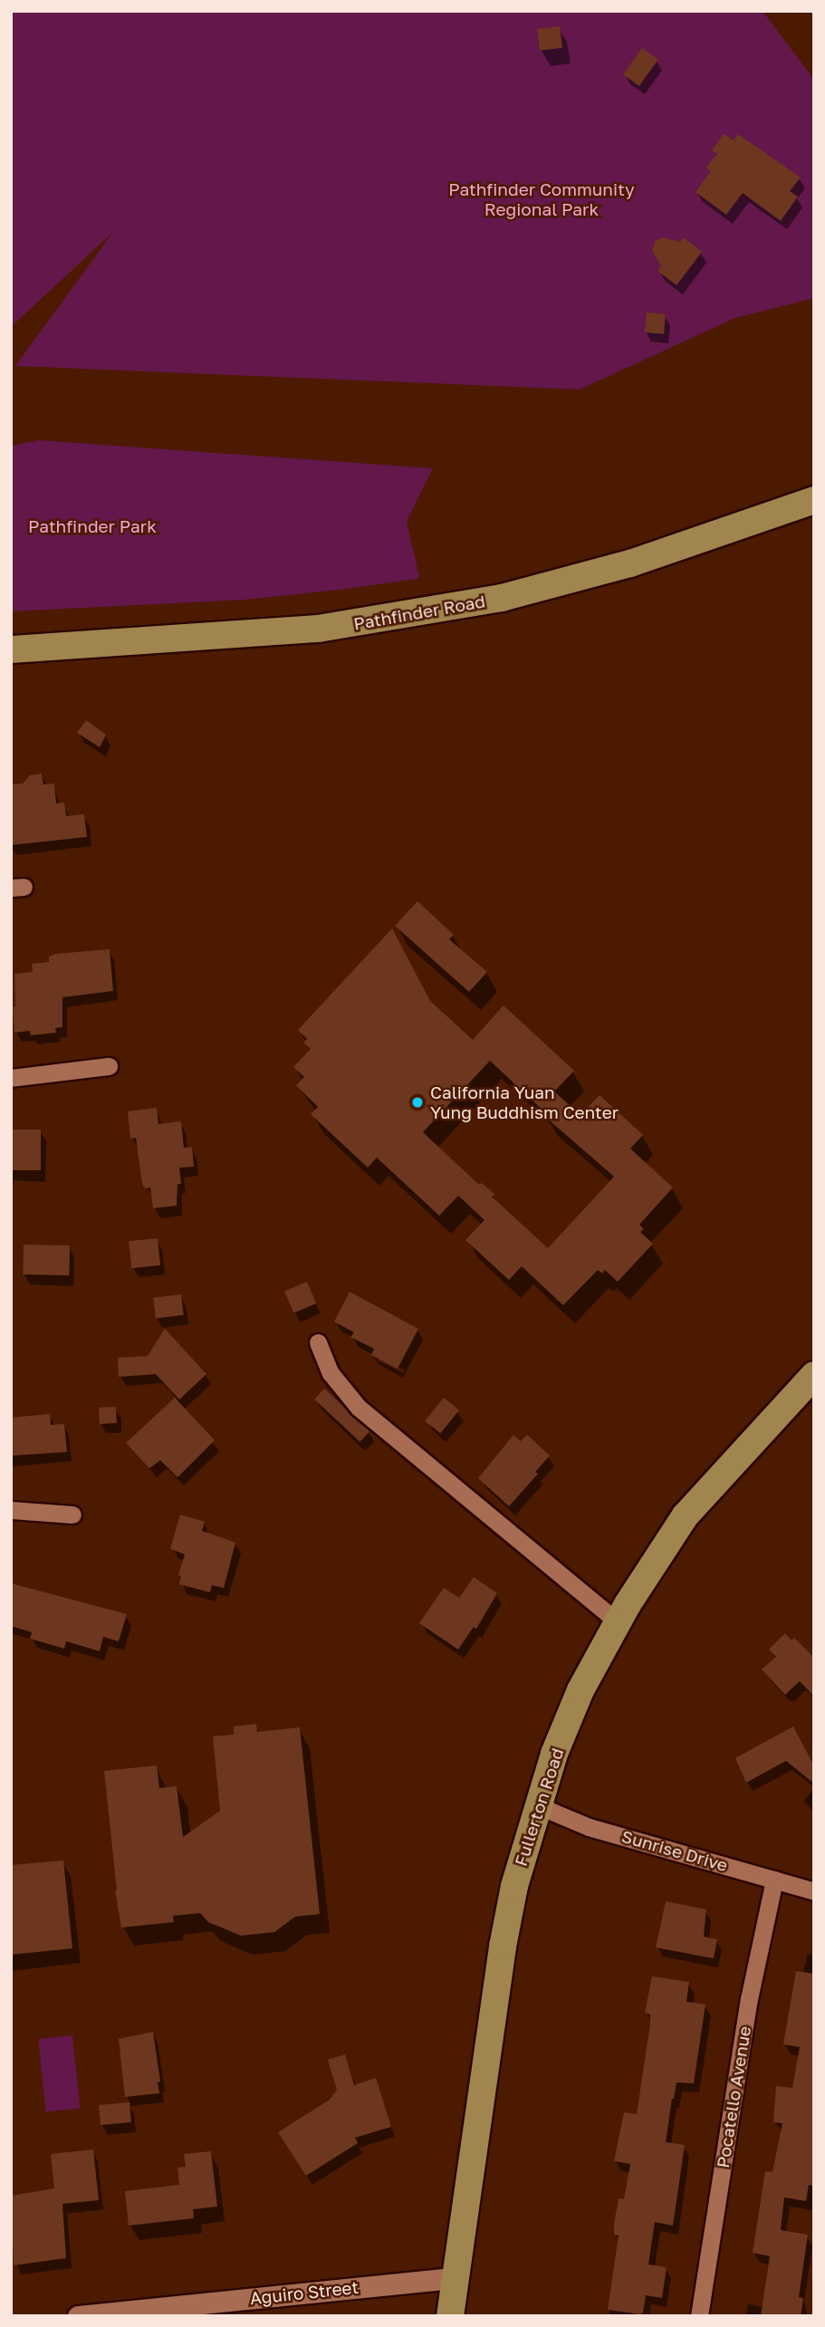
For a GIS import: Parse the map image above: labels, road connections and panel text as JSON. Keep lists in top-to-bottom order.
{
  "streets": {
    "main road": ["Pathfinder Road", "Fullerton Road"],
    "street": ["Sunrise Drive", "Pocatello Avenue", "Aguiro Street"]
  },
  "crossings": [
    ["Fullerton Road", "Sunrise Drive"],
    ["Fullerton Road", "Aguiro Street"],
    ["Sunrise Drive", "Pocatello Avenue"]
  ],
  "parks": ["Pathfinder Community Regional Park", "Pathfinder Park"],
  "places": ["California Yuan Yung Buddhism Center"]
}
